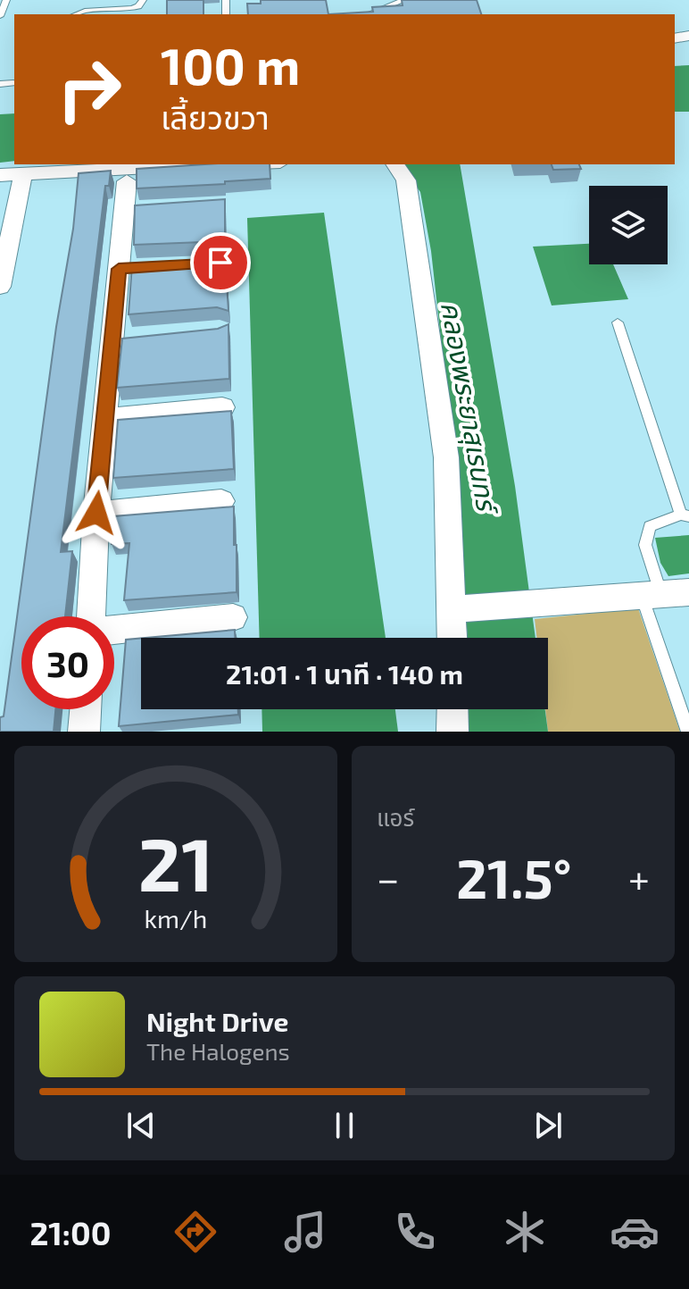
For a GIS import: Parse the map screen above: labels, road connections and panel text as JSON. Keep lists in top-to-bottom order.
{
  "water": ["คลองพระยาสุเรนทร์"],
  "page": {
    "turn": ["100 m", "เลี้ยวขวา"],
    "limit": "30",
    "trip": "21:01 · 1 นาที · 140 m",
    "tile": "แอร์",
    "heat": ["−", "21.5°", "+"],
    "song": ["Night Drive", "The Halogens"],
    "tabs": "21:00",
    "gauge": ["21", "km/h"]
  }
}
